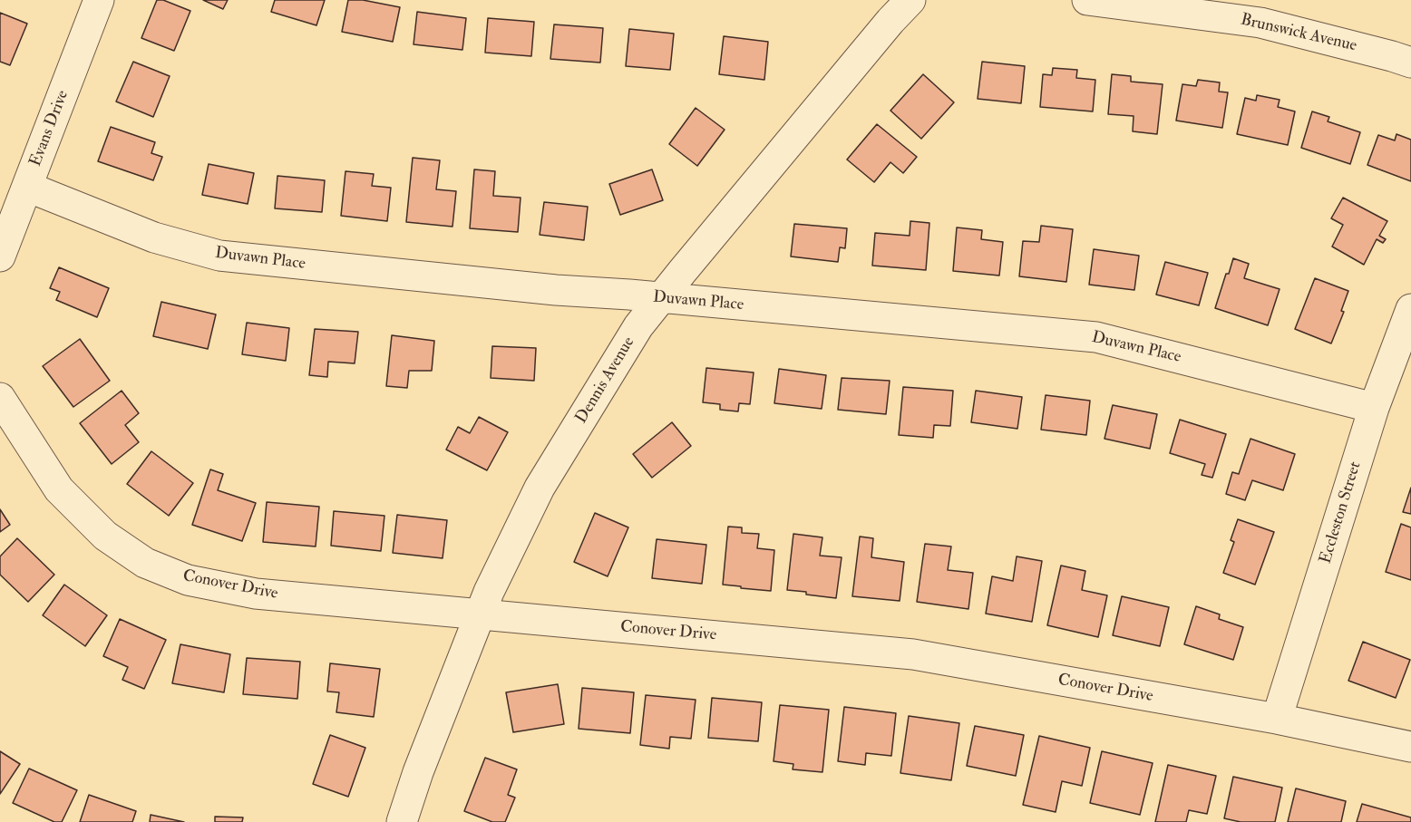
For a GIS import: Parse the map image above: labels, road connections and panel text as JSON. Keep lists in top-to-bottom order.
{
  "streets": {
    "street": [
      "Brunswick Avenue",
      "Evans Drive",
      "Duvawn Place",
      "Dennis Avenue",
      "Eccleston Street",
      "Conover Drive"
    ]
  },
  "crossings": [
    ["Evans Drive", "Duvawn Place"],
    ["Duvawn Place", "Dennis Avenue"],
    ["Duvawn Place", "Eccleston Street"],
    ["Dennis Avenue", "Conover Drive"],
    ["Eccleston Street", "Conover Drive"]
  ]
}
